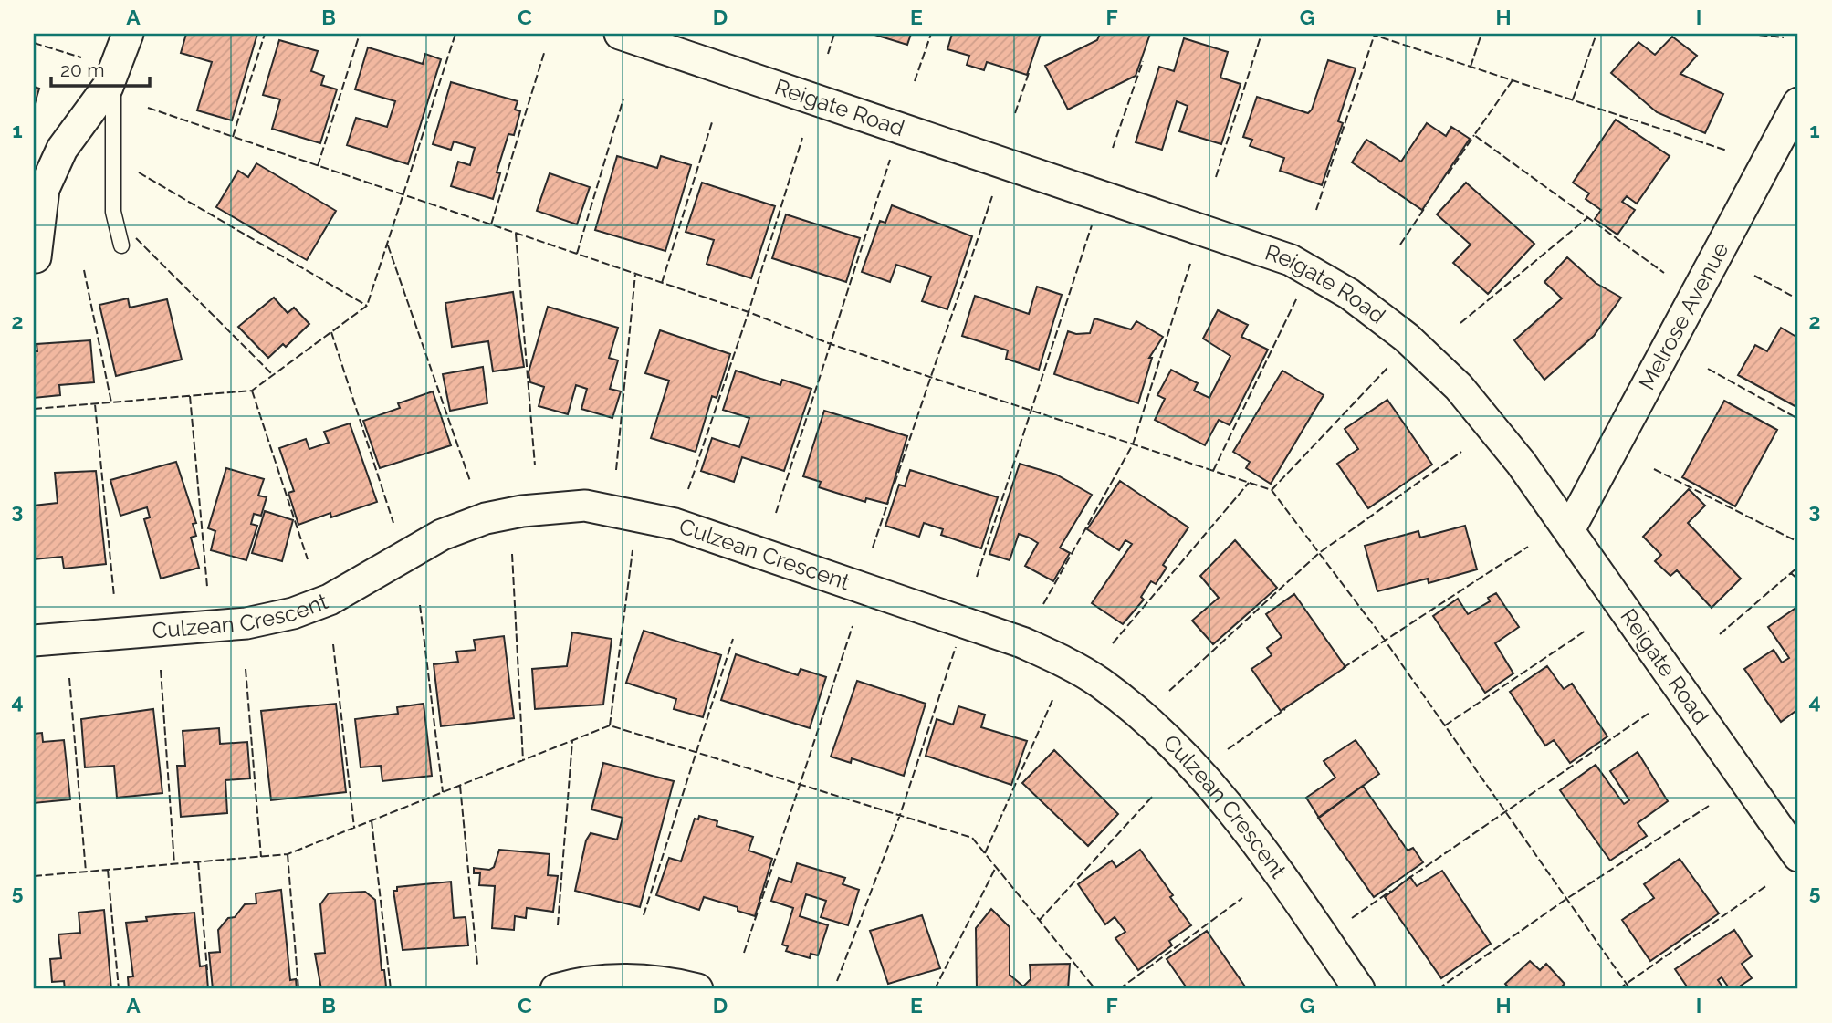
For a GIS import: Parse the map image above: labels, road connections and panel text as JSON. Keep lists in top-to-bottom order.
{
  "streets": {
    "street": ["Reigate Road", "Melrose Avenue", "Culzean Crescent"]
  },
  "crossings": [
    ["Reigate Road", "Melrose Avenue"]
  ],
  "scale_bar": "20 m",
  "grid": {
    "columns": [
      "A",
      "B",
      "C",
      "D",
      "E",
      "F",
      "G",
      "H",
      "I"
    ],
    "rows": [
      "1",
      "2",
      "3",
      "4",
      "5"
    ]
  }
}
